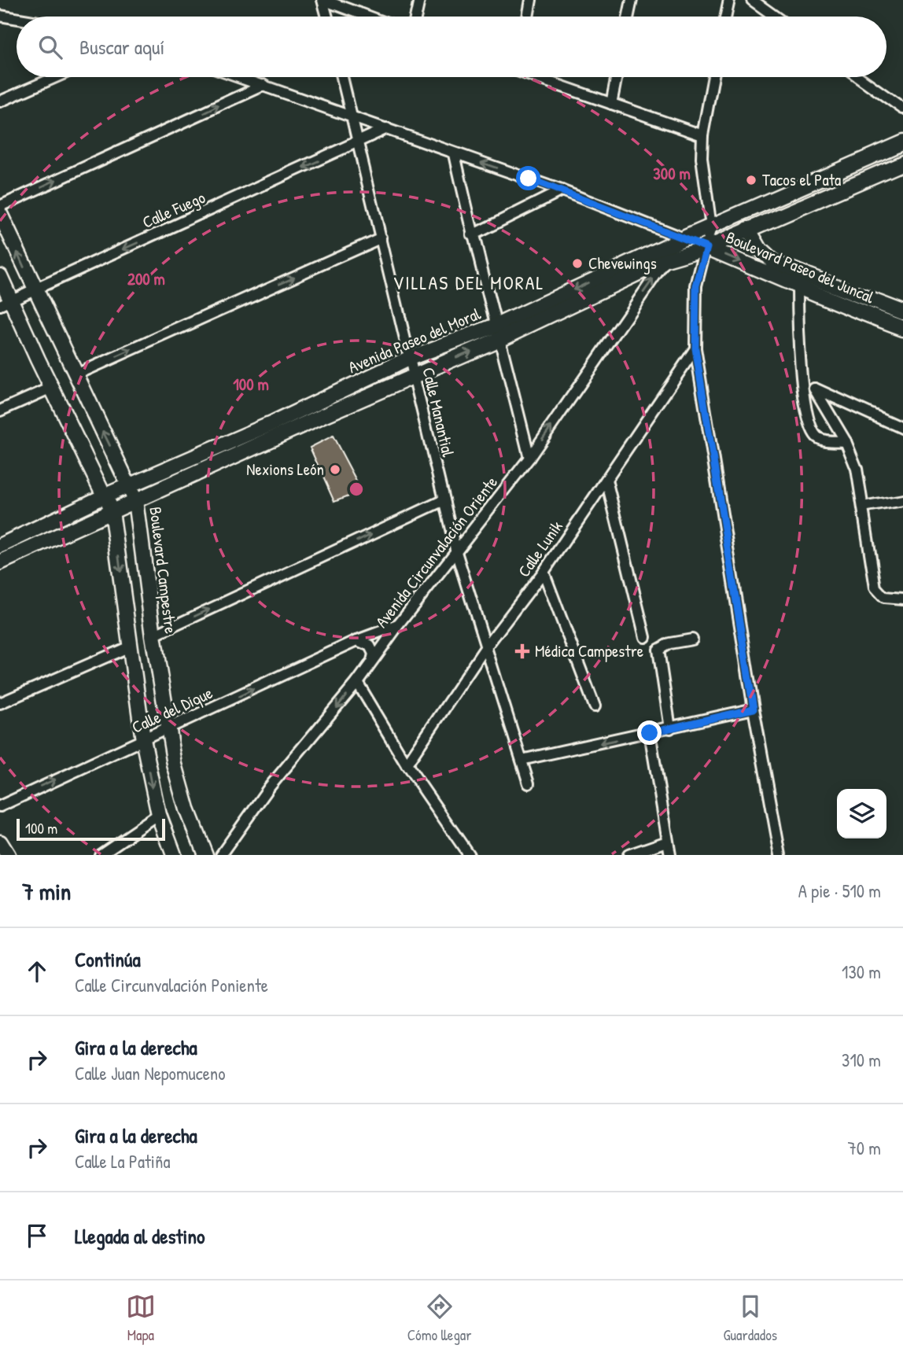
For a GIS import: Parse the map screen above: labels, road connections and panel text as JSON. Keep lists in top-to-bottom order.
{
  "streets": {
    "street": [
      "Calle Fuego",
      "Boulevard Paseo del Juncal",
      "Avenida Paseo del Moral",
      "Calle Manantial",
      "Calle Lunik",
      "Avenida Circunvalación Oriente",
      "Boulevard Campestre",
      "Calle del Dique"
    ]
  },
  "crossings": [
    ["Calle Fuego", "Calle Manantial"],
    ["Calle Fuego", "Boulevard Campestre"],
    ["Boulevard Paseo del Juncal", "Avenida Paseo del Moral"],
    ["Avenida Paseo del Moral", "Calle Manantial"],
    ["Avenida Paseo del Moral", "Avenida Circunvalación Oriente"],
    ["Avenida Paseo del Moral", "Boulevard Campestre"],
    ["Calle Manantial", "Calle Lunik"],
    ["Calle Manantial", "Avenida Circunvalación Oriente"],
    ["Avenida Circunvalación Oriente", "Calle del Dique"],
    ["Boulevard Campestre", "Calle del Dique"]
  ],
  "one_way": ["Calle Fuego", "Calle del Dique"],
  "districts": ["VILLAS DEL MORAL"],
  "places": {
    "other": ["Tacos el Pata", "Chevewings", "Nexions León"],
    "health": ["Médica Campestre"]
  },
  "scale_bar": "100 m",
  "page": {
    "search": "Buscar aquí",
    "scale": "100 m",
    "heading": ["7 min", "A pie · 510 m"],
    "list": [
      ["Continúa", "Calle Circunvalación Poniente", "130 m"],
      ["Gira a la derecha", "Calle Juan Nepomuceno", "310 m"],
      ["Gira a la derecha", "Calle La Patiña", "70 m"],
      "Llegada al destino"
    ],
    "nav": ["Mapa", "Cómo llegar", "Guardados"]
  },
  "rings": ["300 m", "200 m", "100 m"]
}
